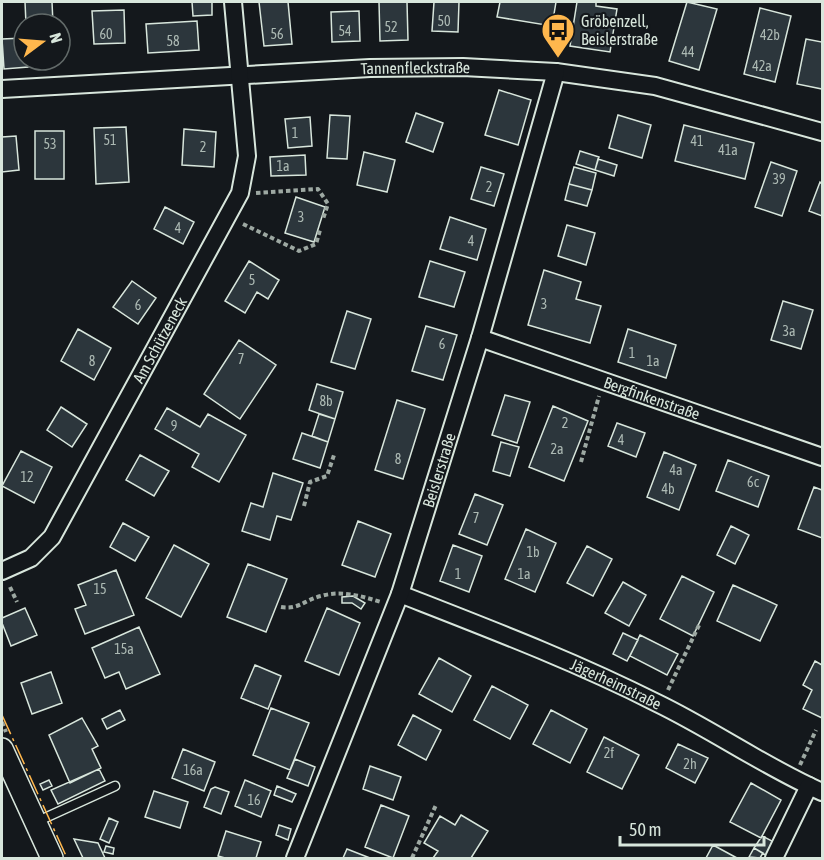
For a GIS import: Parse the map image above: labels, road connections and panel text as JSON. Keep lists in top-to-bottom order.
{
  "streets": {
    "street": [
      "Tannenfleckstraße",
      "Am Schützeneck",
      "Bergfinkenstraße",
      "Beislerstraße",
      "Jägerheimstraße"
    ]
  },
  "crossings": [
    ["Tannenfleckstraße", "Am Schützeneck"],
    ["Tannenfleckstraße", "Beislerstraße"],
    ["Bergfinkenstraße", "Beislerstraße"],
    ["Beislerstraße", "Jägerheimstraße"]
  ],
  "places": {
    "bus stop": ["Gröbenzell, Beislerstraße"]
  },
  "house_numbers": [
    "50",
    "52",
    "54",
    "60",
    "56",
    "42b",
    "58",
    "44",
    "42a",
    "1",
    "51",
    "41",
    "53",
    "2",
    "41a",
    "1a",
    "39",
    "2",
    "3",
    "4",
    "4",
    "5",
    "3",
    "6",
    "3a",
    "6",
    "1",
    "7",
    "8",
    "1a",
    "8b",
    "2",
    "9",
    "4",
    "2a",
    "8",
    "4a",
    "12",
    "6c",
    "4b",
    "7",
    "1b",
    "1",
    "1a",
    "15",
    "15a",
    "2f",
    "2h",
    "16a",
    "16"
  ],
  "scale_bar": "50 m",
  "north": "right"
}
